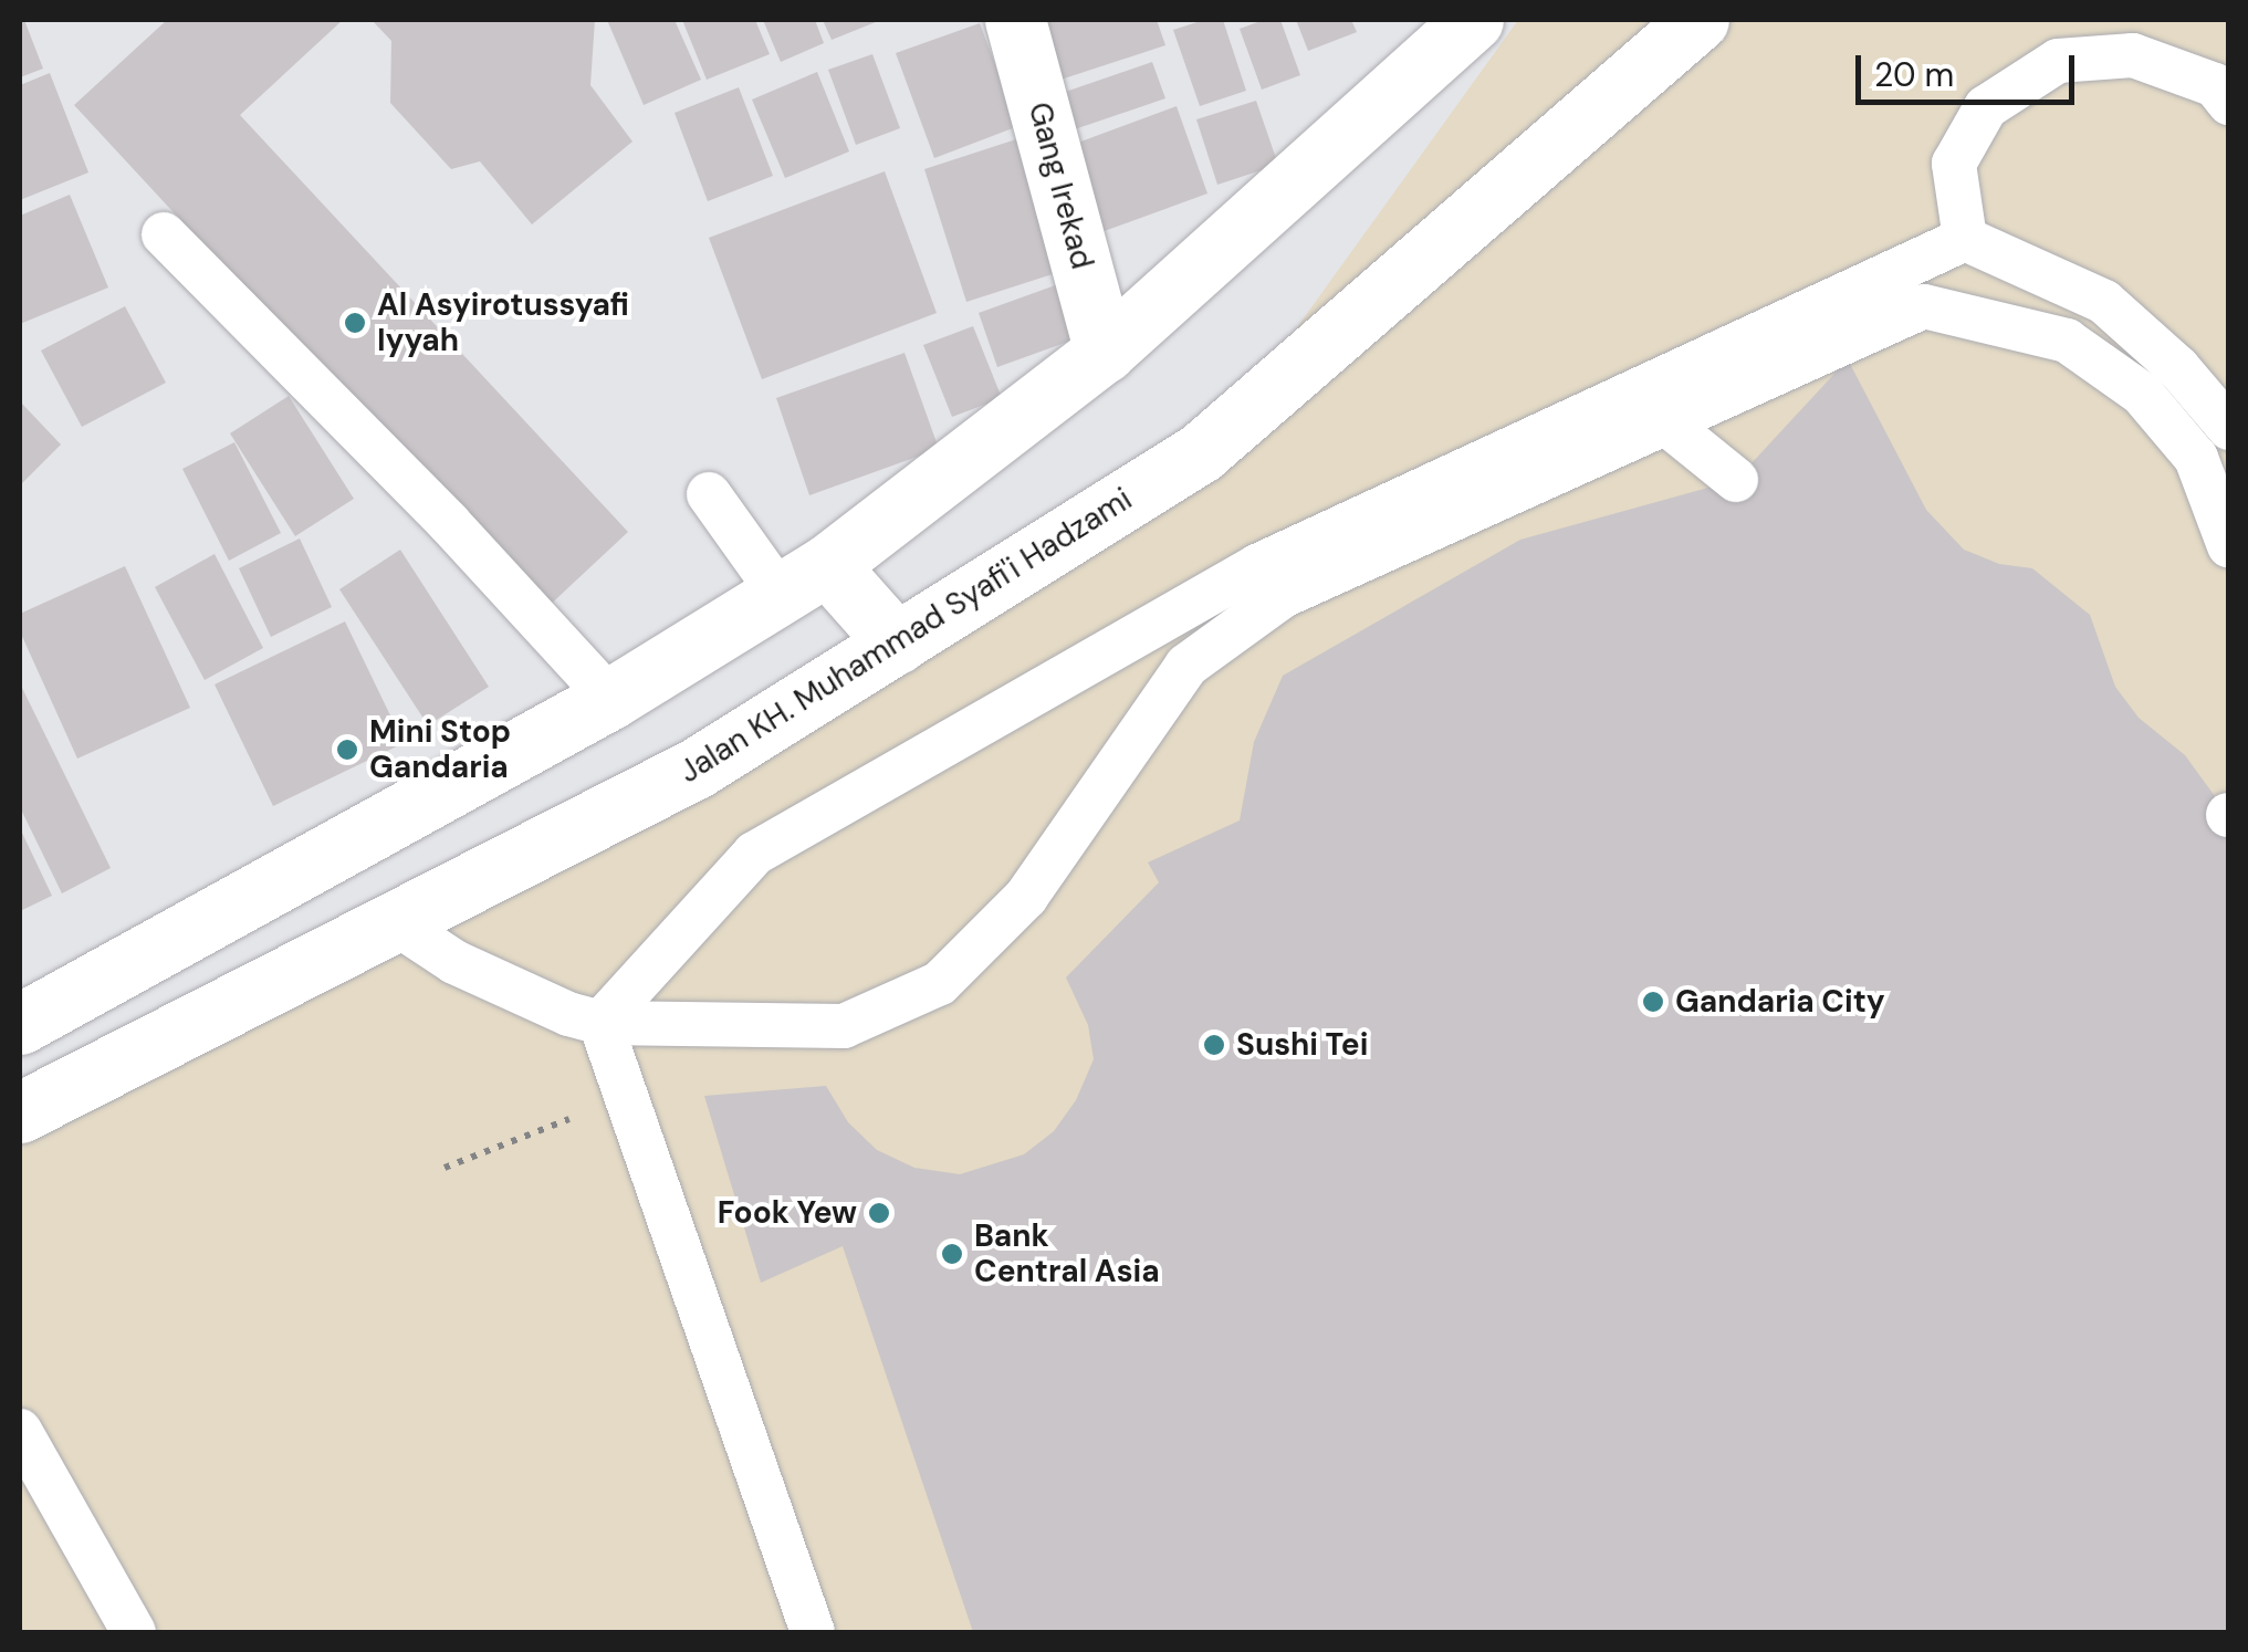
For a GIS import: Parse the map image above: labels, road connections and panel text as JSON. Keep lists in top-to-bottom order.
{
  "streets": {
    "main road": ["Gang Irekad", "Jalan KH. Muhammad Syafi'i Hadzami"]
  },
  "places": [
    "Al Asyirotussyafi Iyyah",
    "Mini Stop Gandaria",
    "Gandaria City",
    "Sushi Tei",
    "Fook Yew",
    "Bank Central Asia"
  ],
  "scale_bar": "20 m"
}
